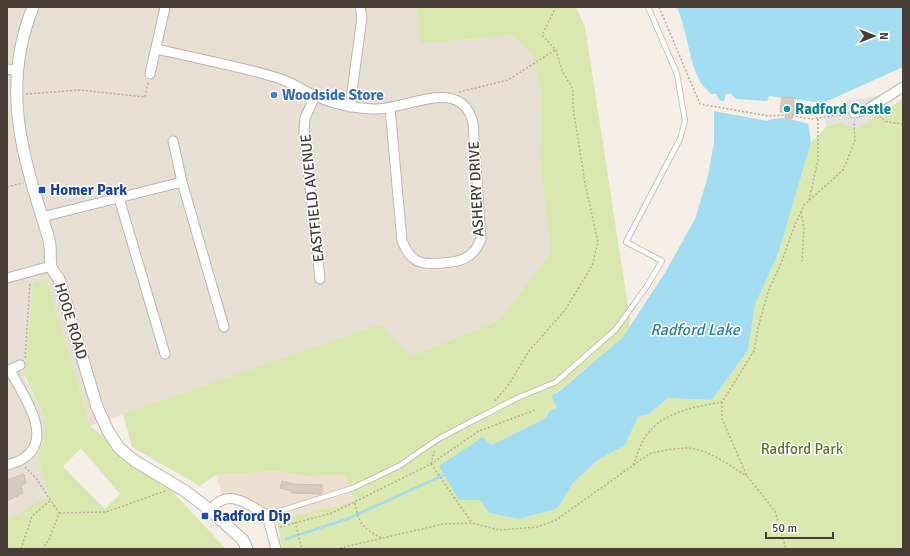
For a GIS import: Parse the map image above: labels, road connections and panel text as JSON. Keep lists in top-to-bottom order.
{
  "streets": {
    "street": ["ASHERY DRIVE", "EASTFIELD AVENUE", "HOOE ROAD"]
  },
  "water": ["Radford Lake"],
  "parks": ["Radford Park"],
  "places": {
    "other": ["Woodside Store", "Radford Castle"],
    "transit": ["Homer Park", "Radford Dip"]
  },
  "scale_bar": "50 m",
  "north": "right"
}
